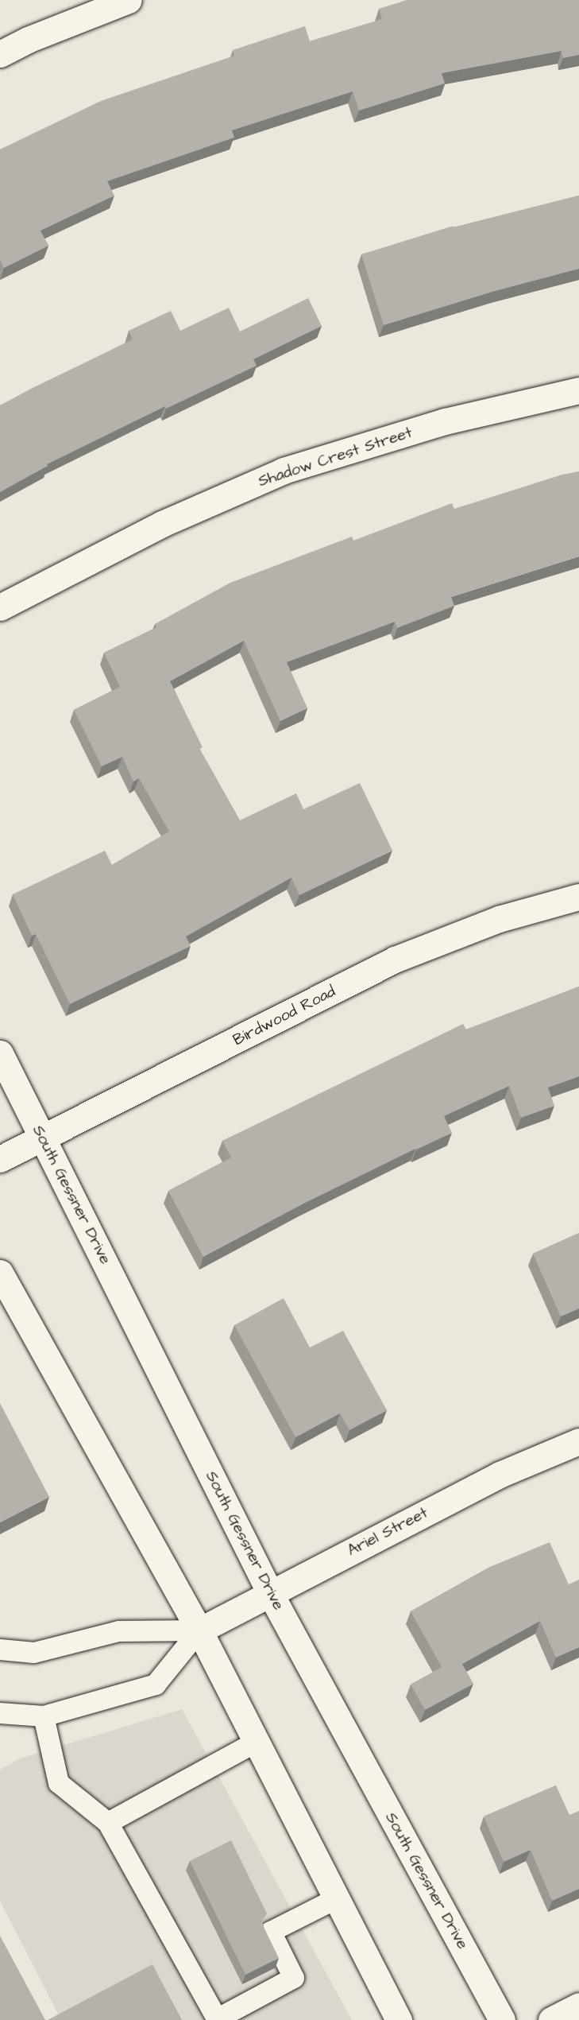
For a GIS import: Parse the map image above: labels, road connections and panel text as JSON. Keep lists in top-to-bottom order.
{
  "streets": {
    "main road": [
      "Shadow Crest Street",
      "Birdwood Road",
      "South Gessner Drive",
      "Ariel Street"
    ]
  },
  "crossings": [
    ["Birdwood Road", "South Gessner Drive"],
    ["South Gessner Drive", "Ariel Street"]
  ]
}
